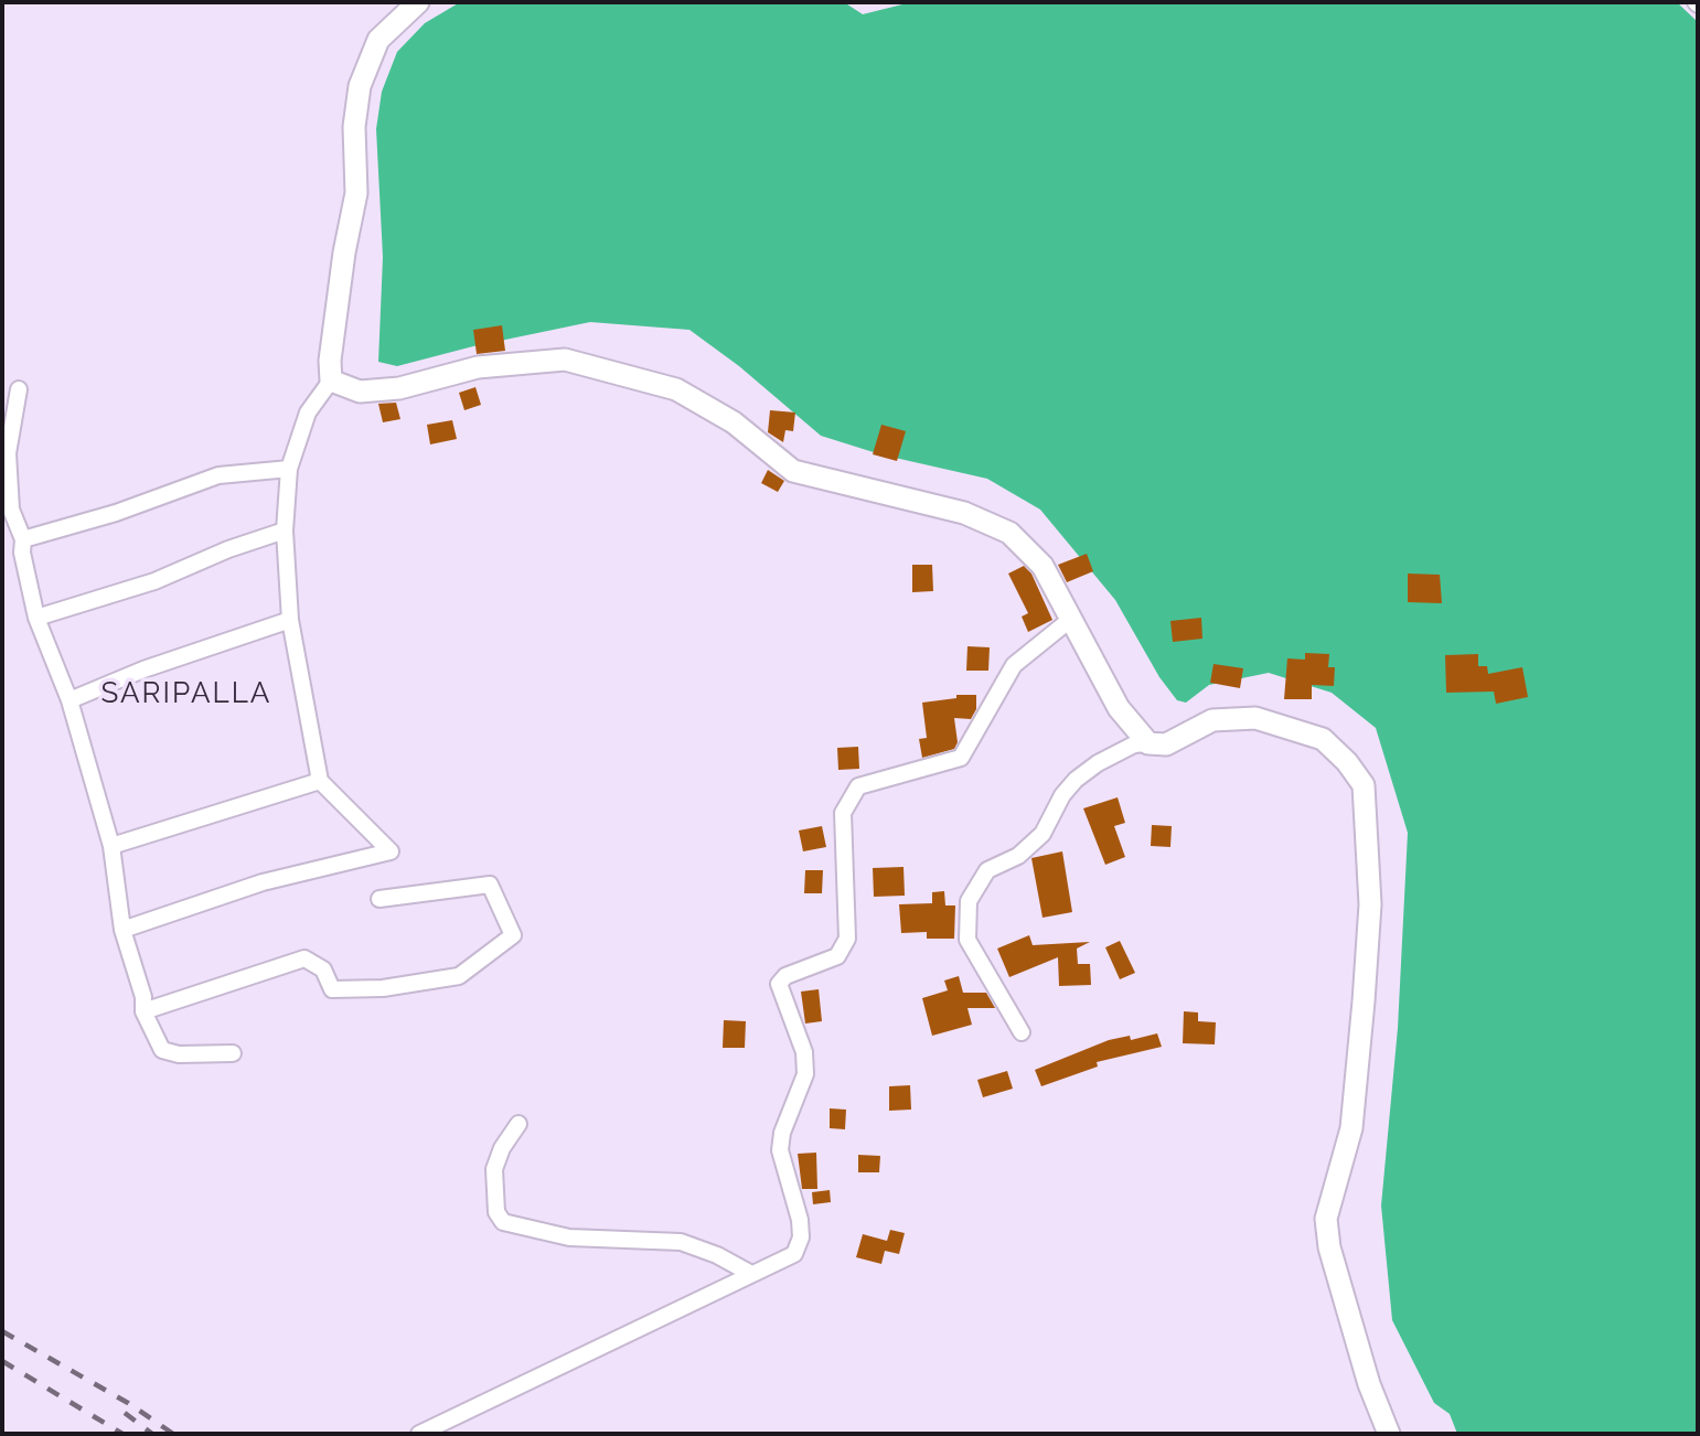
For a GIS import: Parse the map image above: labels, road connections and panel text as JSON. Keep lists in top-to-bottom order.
{
  "districts": ["SARIPALLA"]
}
